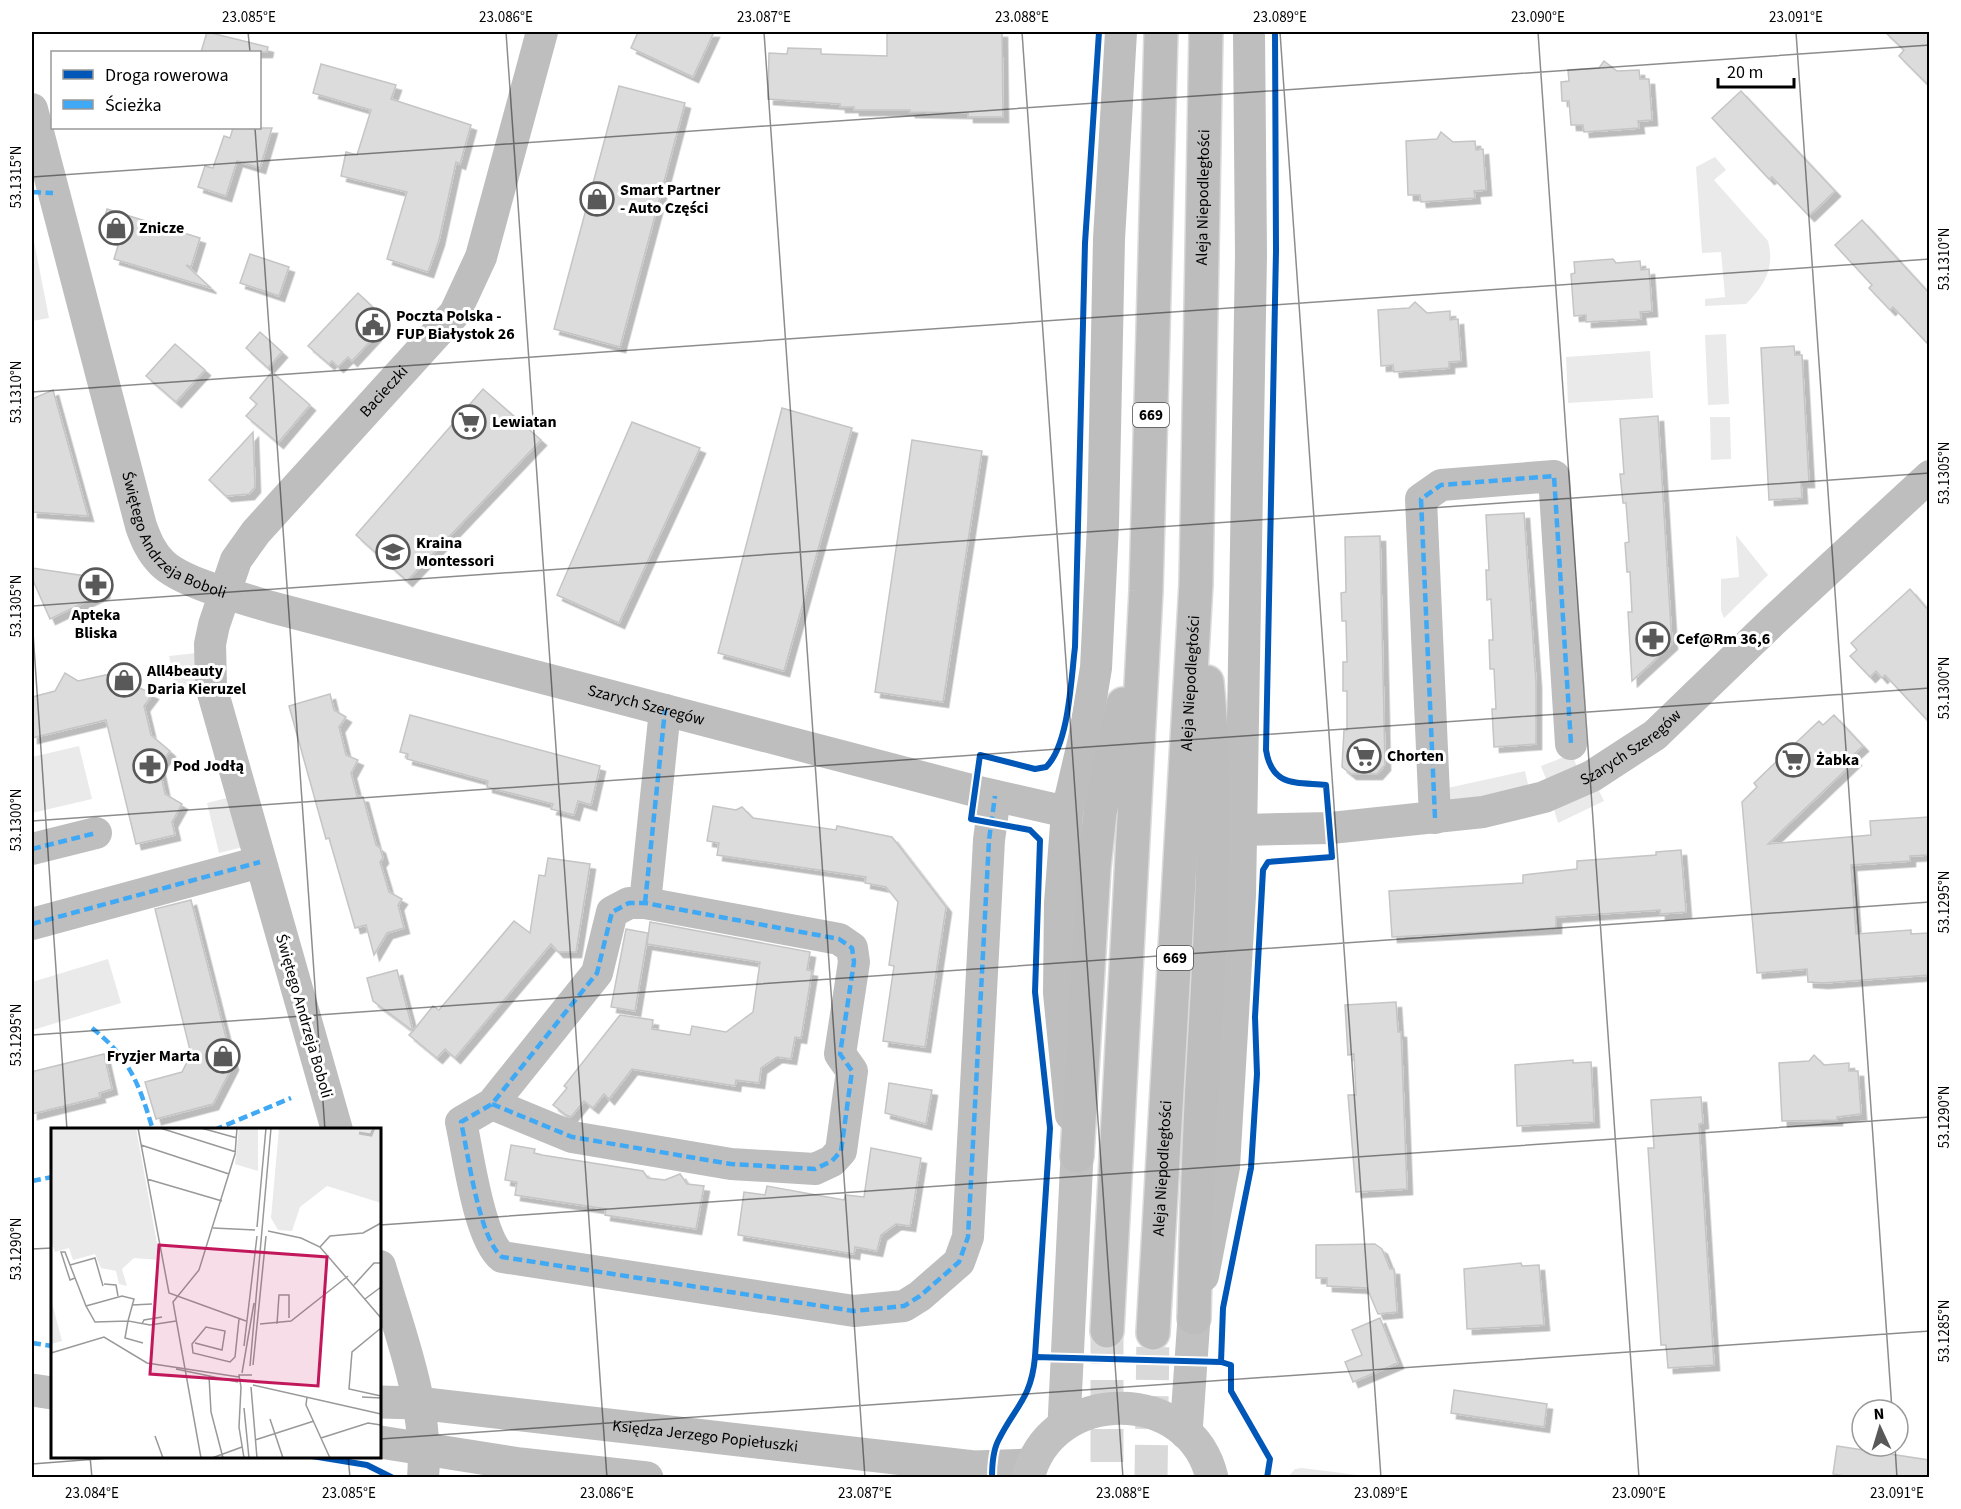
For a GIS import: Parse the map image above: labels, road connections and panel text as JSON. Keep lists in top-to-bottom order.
{
  "streets": {
    "main road": ["Aleja Niepodległości", "669"],
    "street": [
      "Bacieczki",
      "Świętego Andrzeja Boboli",
      "Szarych Szeregów",
      "Księdza Jerzego Popiełuszki"
    ]
  },
  "crossings": [
    ["Bacieczki", "Świętego Andrzeja Boboli"],
    ["Bacieczki", "Szarych Szeregów"],
    ["Świętego Andrzeja Boboli", "Szarych Szeregów"]
  ],
  "places": {
    "shop": [
      "Smart Partner - Auto Części",
      "Znicze",
      "All4beauty Daria Kieruzel",
      "Fryzjer Marta"
    ],
    "public building": ["Poczta Polska - FUP Białystok 26"],
    "supermarket": ["Lewiatan", "Chorten", "Żabka"],
    "school or university": ["Kraina Montessori"],
    "pharmacy": ["Apteka Bliska", "Cef@Rm 36,6", "Pod Jodłą"]
  },
  "legend": ["Droga rowerowa", "Ścieżka"],
  "scale_bar": "20 m",
  "north": "top",
  "coordinates": [
    "23.085°E",
    "23.086°E",
    "23.087°E",
    "23.088°E",
    "23.089°E",
    "23.090°E",
    "23.091°E",
    "53.1315°N",
    "53.1310°N",
    "53.1305°N",
    "53.1300°N",
    "53.1295°N",
    "53.1290°N",
    "53.1285°N",
    "23.084°E"
  ]
}
